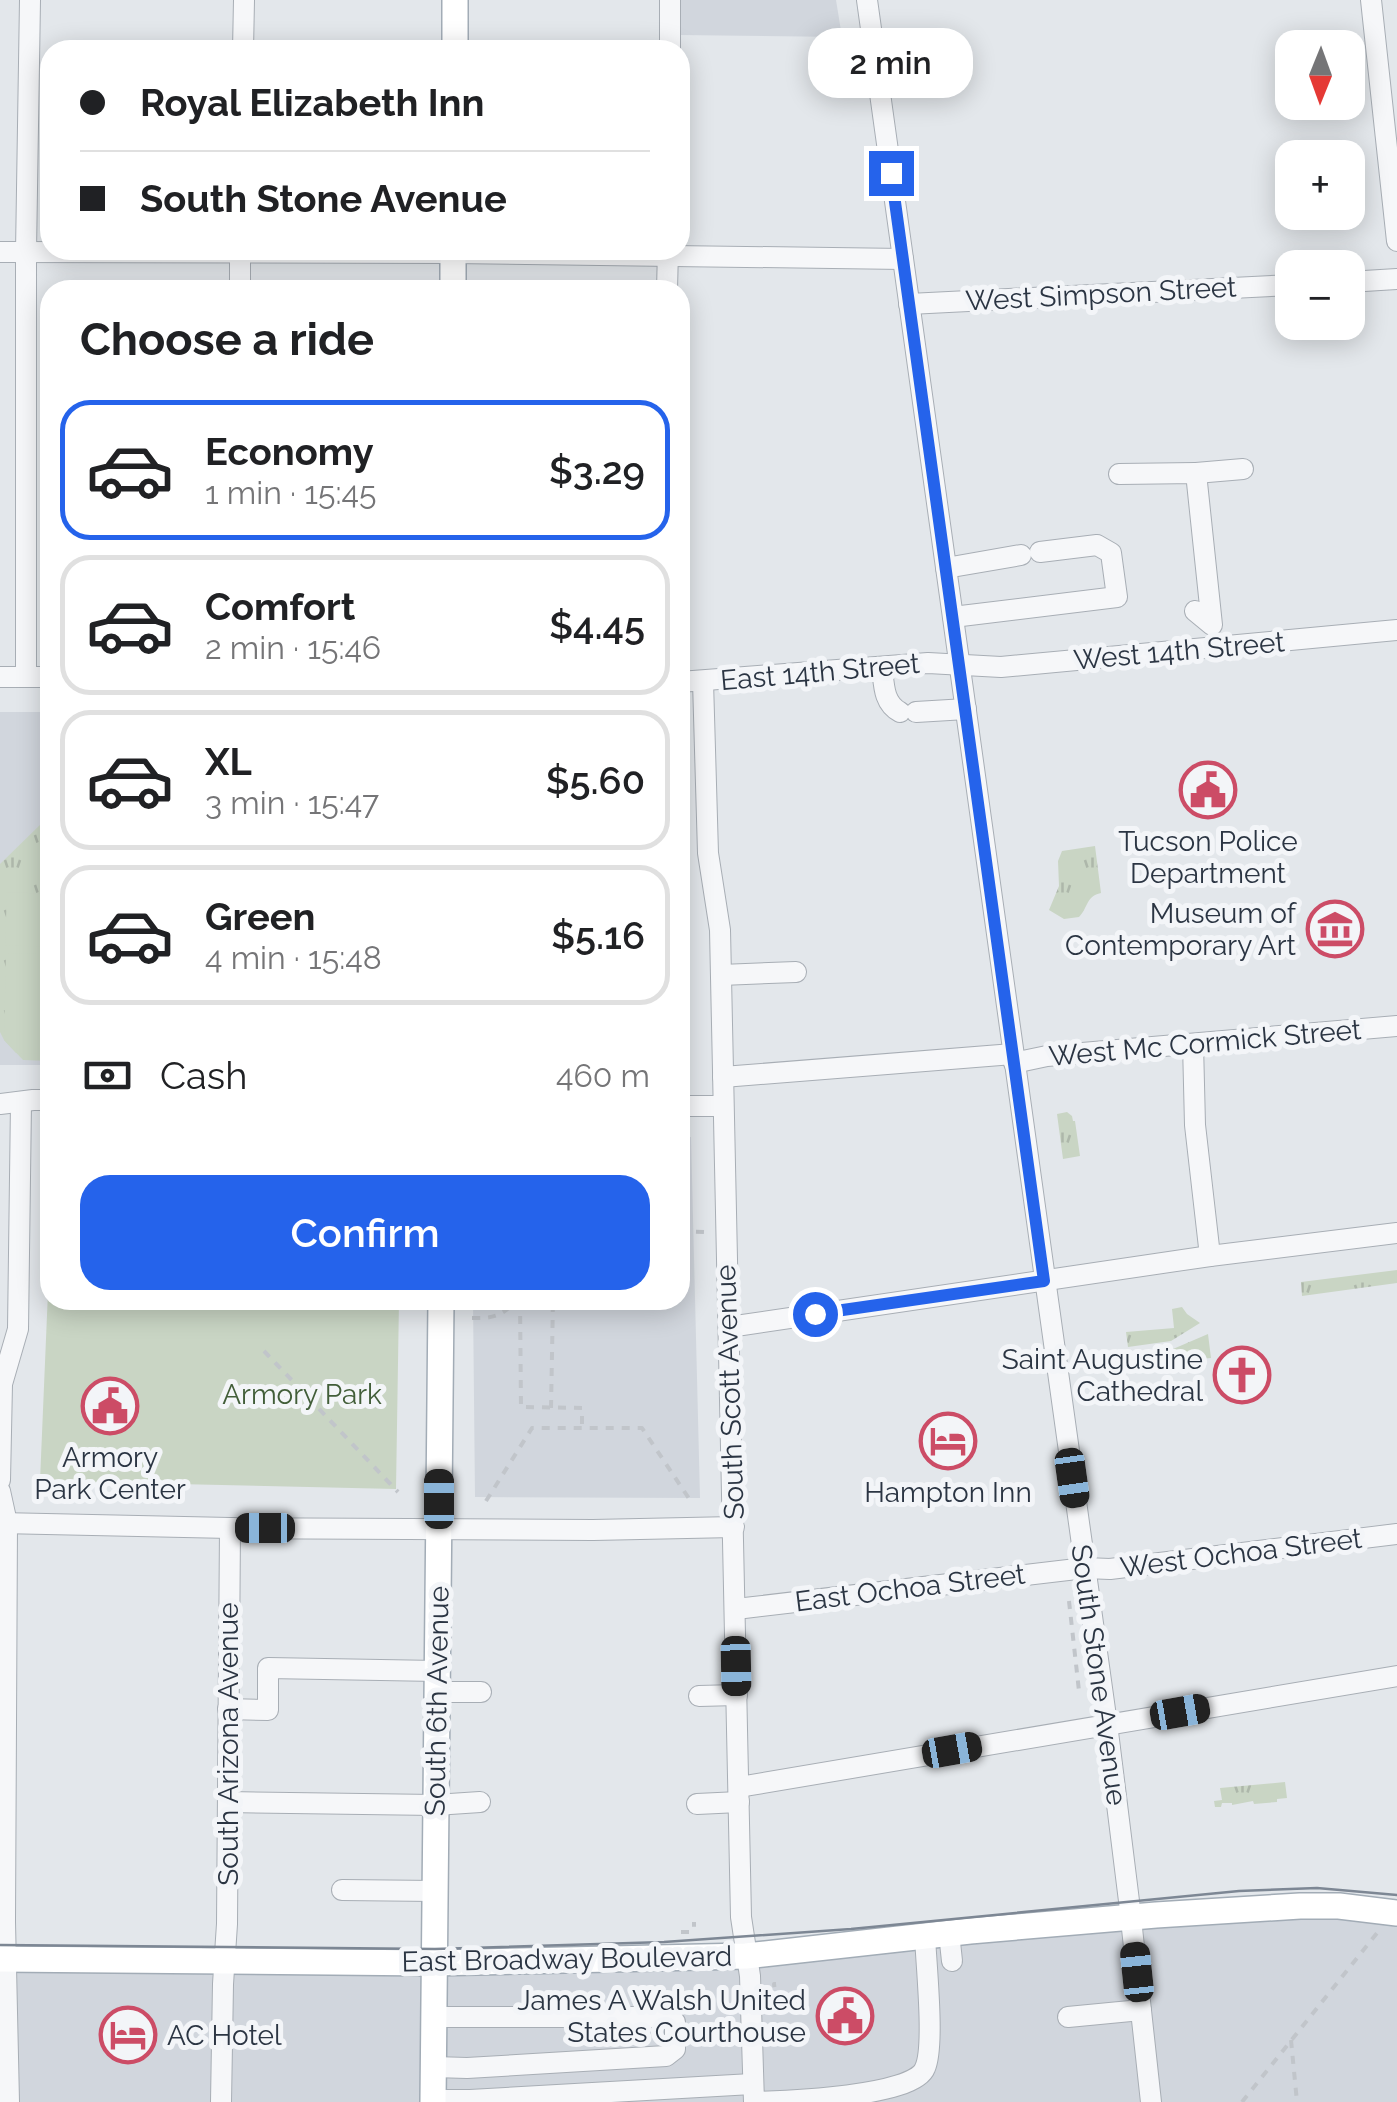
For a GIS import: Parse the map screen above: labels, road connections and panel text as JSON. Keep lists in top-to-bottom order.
{
  "streets": {
    "main road": ["South 6th Avenue", "East Broadway Boulevard"],
    "street": [
      "West Simpson Street",
      "West 14th Street",
      "East 14th Street",
      "West Mc Cormick Street",
      "South Scott Avenue",
      "West Ochoa Street",
      "East Ochoa Street",
      "South Stone Avenue",
      "South Arizona Avenue"
    ]
  },
  "crossings": [
    ["West Simpson Street", "South Stone Avenue"],
    ["West 14th Street", "East 14th Street"],
    ["West 14th Street", "South Stone Avenue"],
    ["East 14th Street", "South Scott Avenue"],
    ["East 14th Street", "South Stone Avenue"],
    ["West Mc Cormick Street", "South Scott Avenue"],
    ["West Mc Cormick Street", "South Stone Avenue"],
    ["South Scott Avenue", "East Ochoa Street"],
    ["South Scott Avenue", "East Broadway Boulevard"],
    ["West Ochoa Street", "East Ochoa Street"],
    ["West Ochoa Street", "South Stone Avenue"],
    ["East Ochoa Street", "South Stone Avenue"],
    ["South Stone Avenue", "East Broadway Boulevard"],
    ["South 6th Avenue", "East Broadway Boulevard"],
    ["South Arizona Avenue", "East Broadway Boulevard"]
  ],
  "parks": ["Armory Park"],
  "places": {
    "public building": ["Tucson Police Department", "Armory Park Center", "James A Walsh United States Courthouse"],
    "museum": ["Museum of Contemporary Art"],
    "church": ["Saint Augustine Cathedral"],
    "hotel": ["Hampton Inn", "AC Hotel"]
  },
  "north": "bottom",
  "page": {
    "bubble": "2 min",
    "map_buttons": ["+", "−"],
    "banner": ["Royal Elizabeth Inn", "South Stone Avenue"],
    "heading": "Choose a ride",
    "list": [
      {
        "name": "Economy",
        "note": "1 min · 15:45",
        "value": "$3.29"
      },
      {
        "name": "Comfort",
        "note": "2 min · 15:46",
        "value": "$4.45"
      },
      {
        "name": "XL",
        "note": "3 min · 15:47",
        "value": "$5.60"
      },
      {
        "name": "Green",
        "note": "4 min · 15:48",
        "value": "$5.16"
      }
    ],
    "pay": ["Cash", "460 m"],
    "buttons": "Confirm"
  }
}
